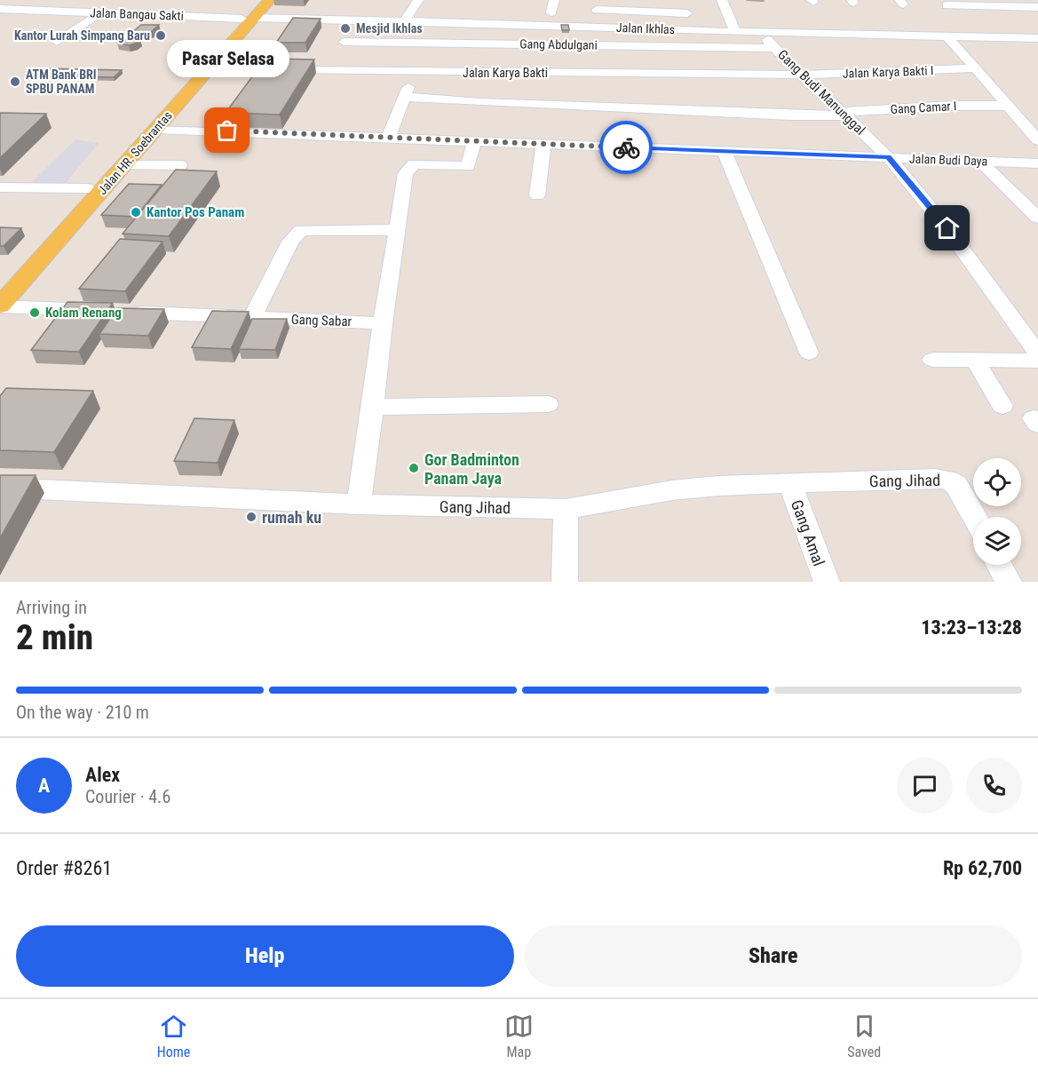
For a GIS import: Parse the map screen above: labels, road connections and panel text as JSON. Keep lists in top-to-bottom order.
{
  "streets": {
    "main road": ["Jalan HR. Soebrantas"],
    "street": [
      "Jalan Bangau Sakti",
      "Jalan Ikhlas",
      "Gang Abdulgani",
      "Jalan Karya Bakti I",
      "Jalan Karya Bakti",
      "Gang Budi Manunggal",
      "Gang Camar I",
      "Jalan Budi Daya",
      "Gang Sabar",
      "Gang Jihad",
      "Gang Amal"
    ]
  },
  "crossings": [
    ["Jalan Bangau Sakti", "Jalan Ikhlas"],
    ["Jalan Bangau Sakti", "Jalan HR. Soebrantas"],
    ["Jalan Ikhlas", "Gang Budi Manunggal"],
    ["Jalan Ikhlas", "Jalan HR. Soebrantas"],
    ["Gang Abdulgani", "Gang Budi Manunggal"],
    ["Jalan Karya Bakti I", "Jalan Karya Bakti"],
    ["Jalan Karya Bakti I", "Gang Budi Manunggal"],
    ["Jalan Karya Bakti", "Gang Budi Manunggal"],
    ["Jalan Karya Bakti", "Jalan HR. Soebrantas"],
    ["Gang Budi Manunggal", "Gang Camar I"],
    ["Gang Budi Manunggal", "Jalan Budi Daya"],
    ["Jalan HR. Soebrantas", "Jalan Budi Daya"],
    ["Gang Jihad", "Gang Amal"]
  ],
  "places": [
    "Mesjid Ikhlas",
    "Kantor Lurah Simpang Baru",
    "ATM Bank BRI SPBU PANAM",
    "Pasar Selasa",
    "Kantor Pos Panam",
    "Kolam Renang",
    "Gor Badminton Panam Jaya",
    "rumah ku"
  ],
  "page": {
    "bubble": "Pasar Selasa",
    "heading": ["2 min", "Arriving in", "13:23–13:28"],
    "panel": [
      "Alex",
      "Courier · 4.6",
      "Order #8261",
      "Rp 62,700"
    ],
    "bar": "On the way · 210 m",
    "round": "A",
    "buttons": ["Help", "Share"],
    "tabs": ["Home", "Map", "Saved"]
  }
}
